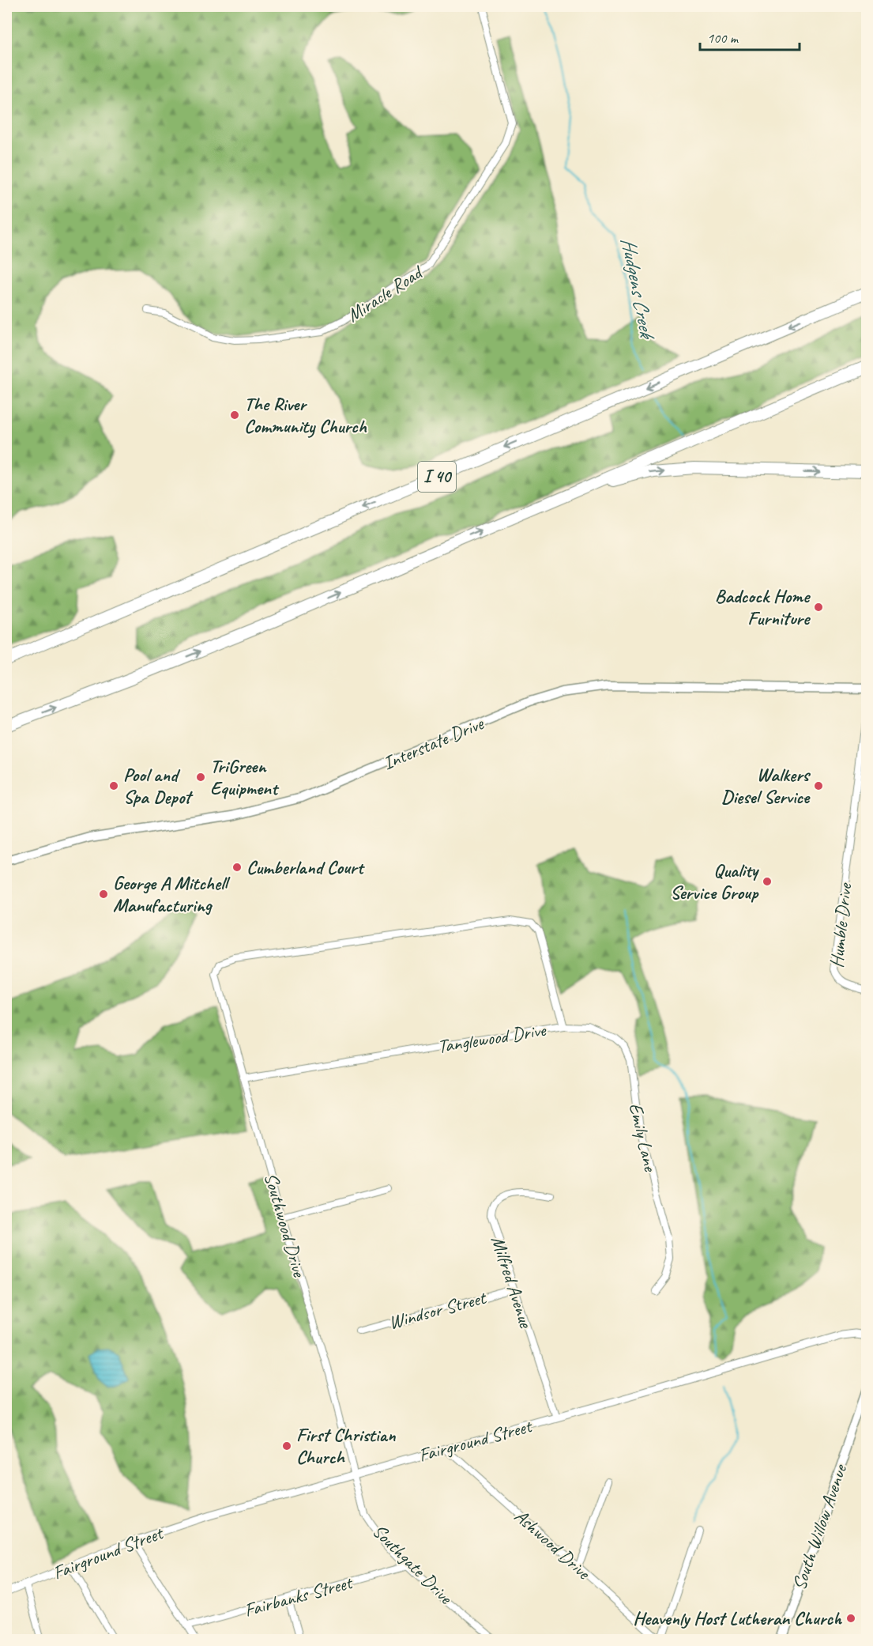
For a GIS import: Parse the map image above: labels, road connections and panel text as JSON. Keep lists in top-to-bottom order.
{
  "streets": {
    "highway": ["I 40"],
    "main road": ["Interstate Drive", "South Willow Avenue"],
    "street": [
      "Miracle Road",
      "Humble Drive",
      "Tanglewood Drive",
      "Emily Lane",
      "Southwood Drive",
      "Milfred Avenue",
      "Windsor Street",
      "Fairground Street",
      "Ashwood Drive",
      "Southgate Drive",
      "Fairbanks Street"
    ]
  },
  "crossings": [
    ["Tanglewood Drive", "Emily Lane"],
    ["Tanglewood Drive", "Southwood Drive"],
    ["Southwood Drive", "Fairground Street"],
    ["Southwood Drive", "Southgate Drive"],
    ["Milfred Avenue", "Windsor Street"],
    ["Milfred Avenue", "Fairground Street"],
    ["Fairground Street", "Ashwood Drive"],
    ["Fairground Street", "Southgate Drive"],
    ["Southgate Drive", "Fairbanks Street"]
  ],
  "water": ["Hudgens Creek"],
  "places": [
    "The River Community Church",
    "Badcock Home Furniture",
    "TriGreen Equipment",
    "Pool and Spa Depot",
    "Walkers Diesel Service",
    "Cumberland Court",
    "Quality Service Group",
    "George A Mitchell Manufacturing",
    "First Christian Church",
    "Heavenly Host Lutheran Church"
  ],
  "scale_bar": "100 m"
}
